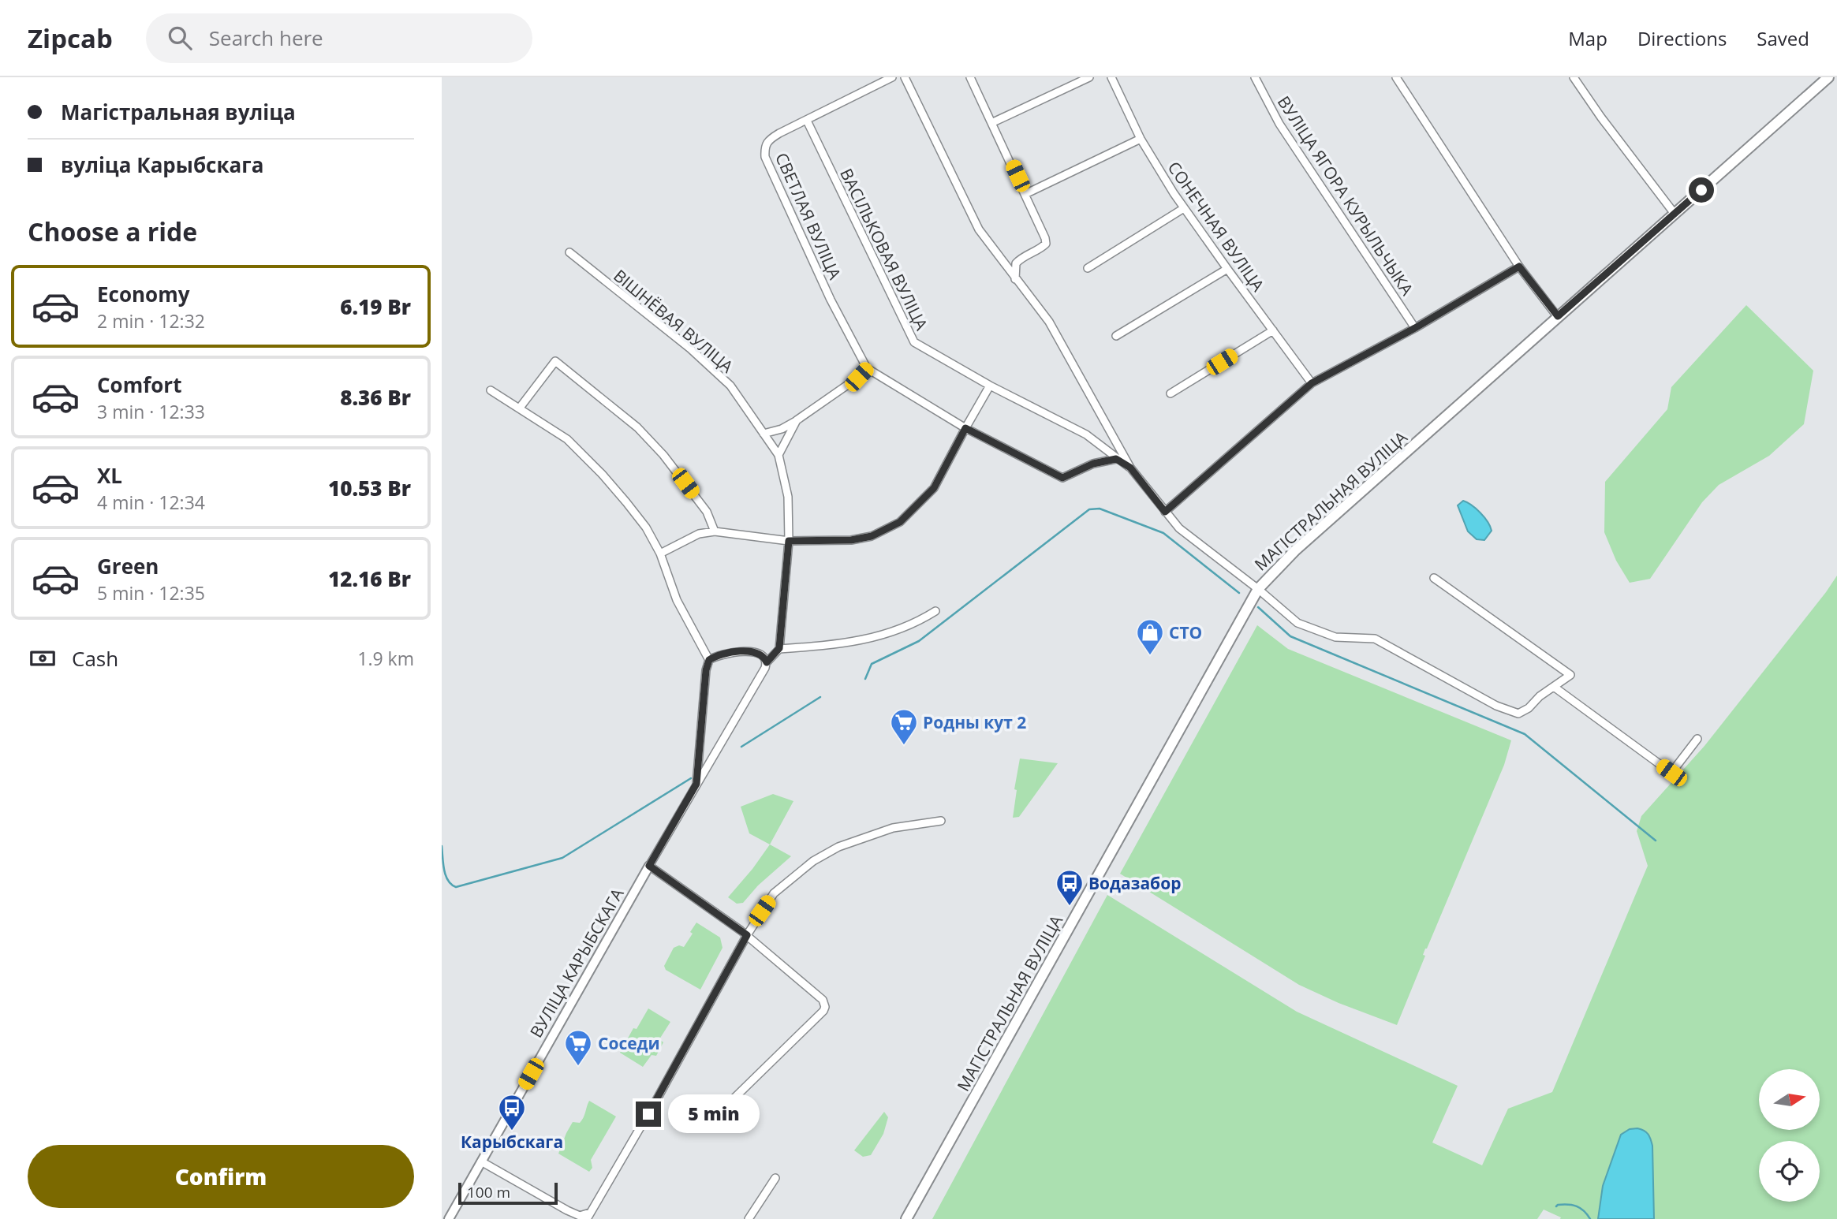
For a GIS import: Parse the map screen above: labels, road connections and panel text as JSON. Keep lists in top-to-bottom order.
{
  "streets": {
    "main road": ["МАГІСТРАЛЬНАЯ ВУЛІЦА"],
    "street": [
      "ВУЛІЦА ЯГОРА КУРЫЛЬЧЫКА",
      "СВЕТЛАЯ ВУЛІЦА",
      "СОНЕЧНАЯ ВУЛІЦА",
      "ВАСІЛЬКОВАЯ ВУЛІЦА",
      "ВІШНЁВАЯ ВУЛІЦА",
      "ВУЛІЦА КАРЫБСКАГА"
    ]
  },
  "crossings": [
    ["СВЕТЛАЯ ВУЛІЦА", "ВАСІЛЬКОВАЯ ВУЛІЦА"]
  ],
  "places": {
    "shop": ["СТО"],
    "supermarket": ["Родны кут 2", "Соседи"],
    "bus stop": ["Водазабор", "Карыбскага"]
  },
  "scale_bar": "100 m",
  "north": "right",
  "page": {
    "header": "Zipcab",
    "search": "Search here",
    "nav": ["Map", "Directions", "Saved"],
    "banner": ["Магістральная вуліца", "вуліца Карыбскага"],
    "heading": "Choose a ride",
    "list": [
      {
        "name": "Economy",
        "note": "2 min · 12:32",
        "value": "6.19 Br"
      },
      {
        "name": "Comfort",
        "note": "3 min · 12:33",
        "value": "8.36 Br"
      },
      {
        "name": "XL",
        "note": "4 min · 12:34",
        "value": "10.53 Br"
      },
      {
        "name": "Green",
        "note": "5 min · 12:35",
        "value": "12.16 Br"
      }
    ],
    "pay": ["Cash", "1.9 km"],
    "bubble": "5 min",
    "buttons": "Confirm",
    "scale": "100 m"
  }
}
